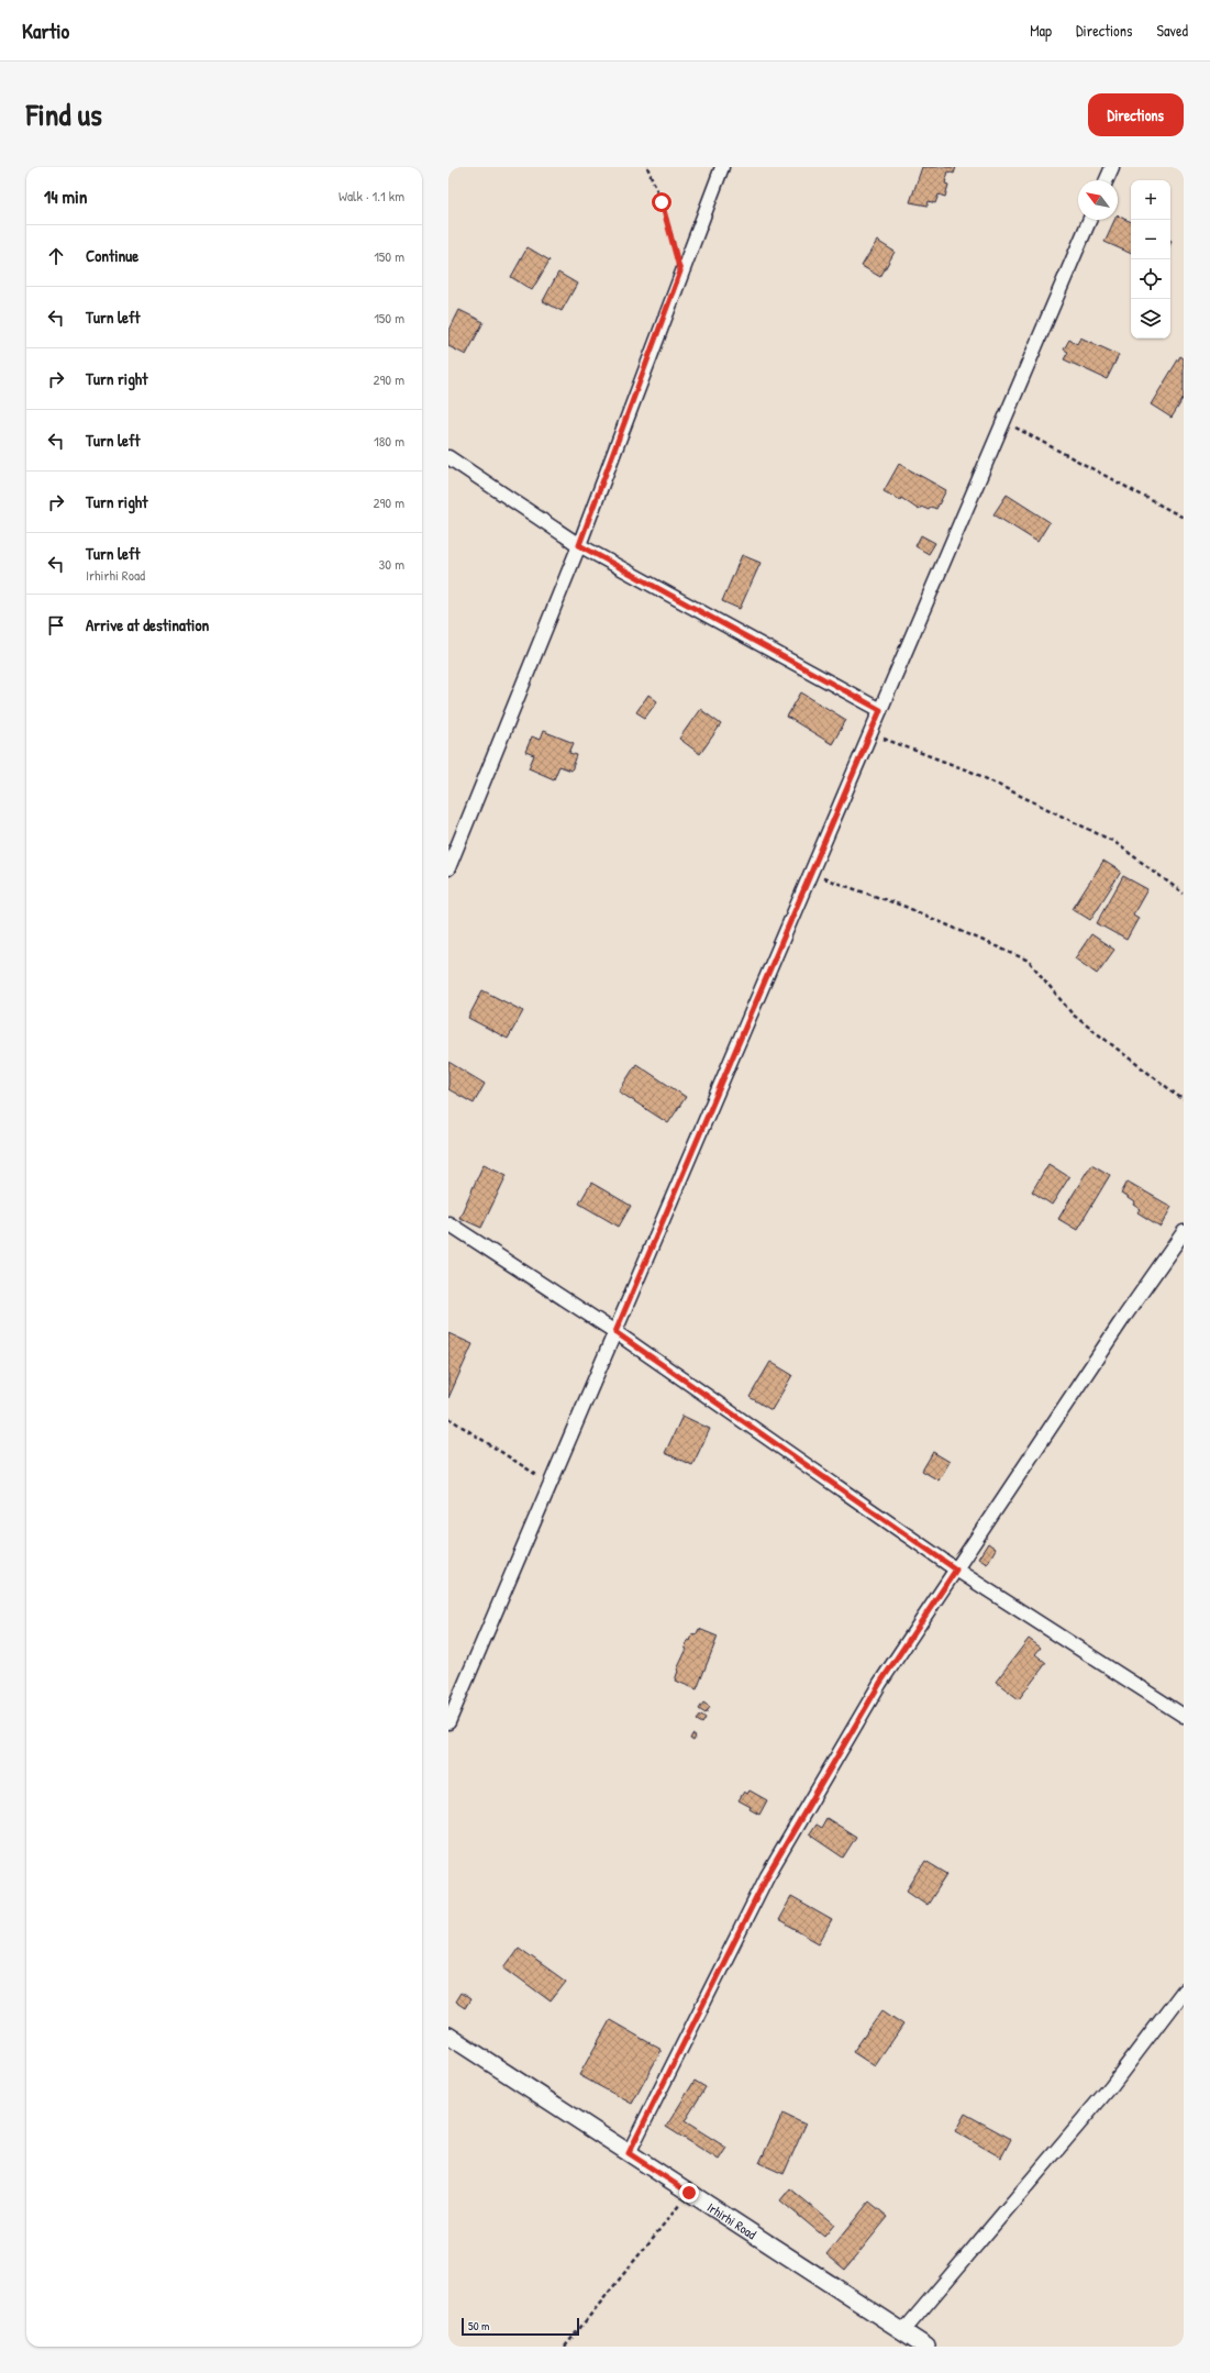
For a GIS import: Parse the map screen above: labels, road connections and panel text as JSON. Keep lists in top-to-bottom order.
{
  "streets": {
    "street": ["Irhirhi Road"]
  },
  "scale_bar": "50 m",
  "north": "top left",
  "page": {
    "header": "Kartio",
    "nav": ["Map", "Directions", "Saved"],
    "title": "Find us",
    "buttons": "Directions",
    "heading": ["14 min", "Walk · 1.1 km"],
    "map_buttons": ["+", "−"],
    "list": [
      ["Continue", "150 m"],
      ["Turn left", "150 m"],
      ["Turn right", "290 m"],
      ["Turn left", "180 m"],
      ["Turn right", "290 m"],
      ["Turn left", "Irhirhi Road", "30 m"],
      "Arrive at destination"
    ],
    "scale": "50 m"
  }
}
